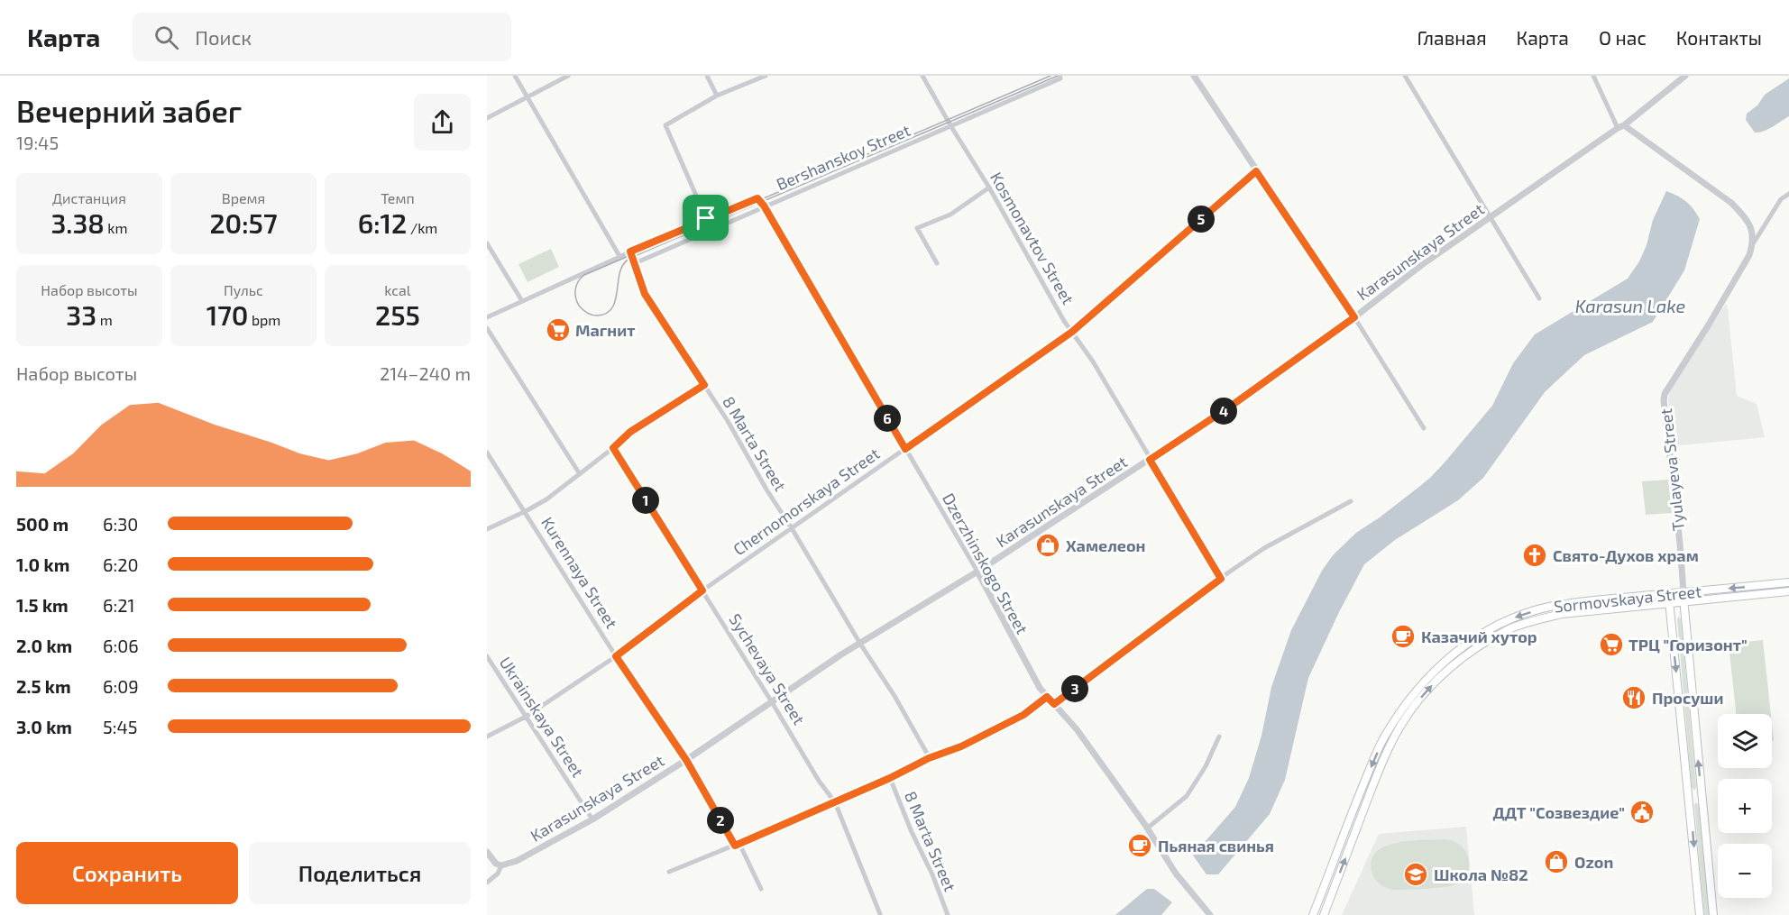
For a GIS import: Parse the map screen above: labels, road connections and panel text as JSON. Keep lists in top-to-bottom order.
{
  "streets": {
    "main road": ["Tyulayeva Street", "Sormovskaya Street"],
    "street": [
      "Bershanskoy Street",
      "Kosmonavtov Street",
      "Karasunskaya Street",
      "8 Marta Street",
      "Chernomorskaya Street",
      "Dzerzhinskogo Street",
      "Kurennaya Street",
      "Sychevaya Street",
      "Ukrainskaya Street"
    ]
  },
  "crossings": [
    ["Bershanskoy Street", "Kosmonavtov Street"],
    ["Bershanskoy Street", "8 Marta Street"],
    ["Bershanskoy Street", "Dzerzhinskogo Street"],
    ["Kosmonavtov Street", "Karasunskaya Street"],
    ["Kosmonavtov Street", "Chernomorskaya Street"],
    ["Karasunskaya Street", "8 Marta Street"],
    ["Karasunskaya Street", "Dzerzhinskogo Street"],
    ["Karasunskaya Street", "Kurennaya Street"],
    ["Karasunskaya Street", "Sychevaya Street"],
    ["Karasunskaya Street", "Ukrainskaya Street"],
    ["8 Marta Street", "Chernomorskaya Street"],
    ["Tyulayeva Street", "Sormovskaya Street"],
    ["Chernomorskaya Street", "Dzerzhinskogo Street"],
    ["Chernomorskaya Street", "Kurennaya Street"],
    ["Chernomorskaya Street", "Sychevaya Street"],
    ["Chernomorskaya Street", "Ukrainskaya Street"]
  ],
  "one_way": ["Tyulayeva Street"],
  "water": ["Karasun Lake"],
  "places": {
    "supermarket": ["Магнит", "ТРЦ \"Горизонт\""],
    "shop": ["Хамелеон", "Ozon"],
    "church": ["Свято-Духов храм"],
    "cafe": ["Казачий хутор", "Пьяная свинья"],
    "restaurant": ["Просуши"],
    "public building": ["ДДТ \"Созвездие\""],
    "school or university": ["Школа №82"]
  },
  "page": {
    "header": "Карта",
    "search": "Поиск",
    "nav": [
      "Главная",
      "Карта",
      "О нас",
      "Контакты"
    ],
    "heading": ["Вечерний забег", "19:45"],
    "stats": [
      ["Дистанция", "3.38 km"],
      ["Время", "20:57"],
      ["Темп", "6:12 /km"],
      ["Набор высоты", "33 m"],
      ["Пульс", "170 bpm"],
      ["kcal", "255"]
    ],
    "pins": [
      "5",
      "4",
      "6",
      "1",
      "3",
      "2"
    ],
    "chart": ["Набор высоты", "214–240 m"],
    "list": [
      {
        "name": "500 m",
        "note": "6:30"
      },
      {
        "name": "1.0 km",
        "note": "6:20"
      },
      {
        "name": "1.5 km",
        "note": "6:21"
      },
      {
        "name": "2.0 km",
        "note": "6:06"
      },
      {
        "name": "2.5 km",
        "note": "6:09"
      },
      {
        "name": "3.0 km",
        "note": "5:45"
      }
    ],
    "map_buttons": ["+", "−"],
    "buttons": ["Сохранить", "Поделиться"]
  }
}
